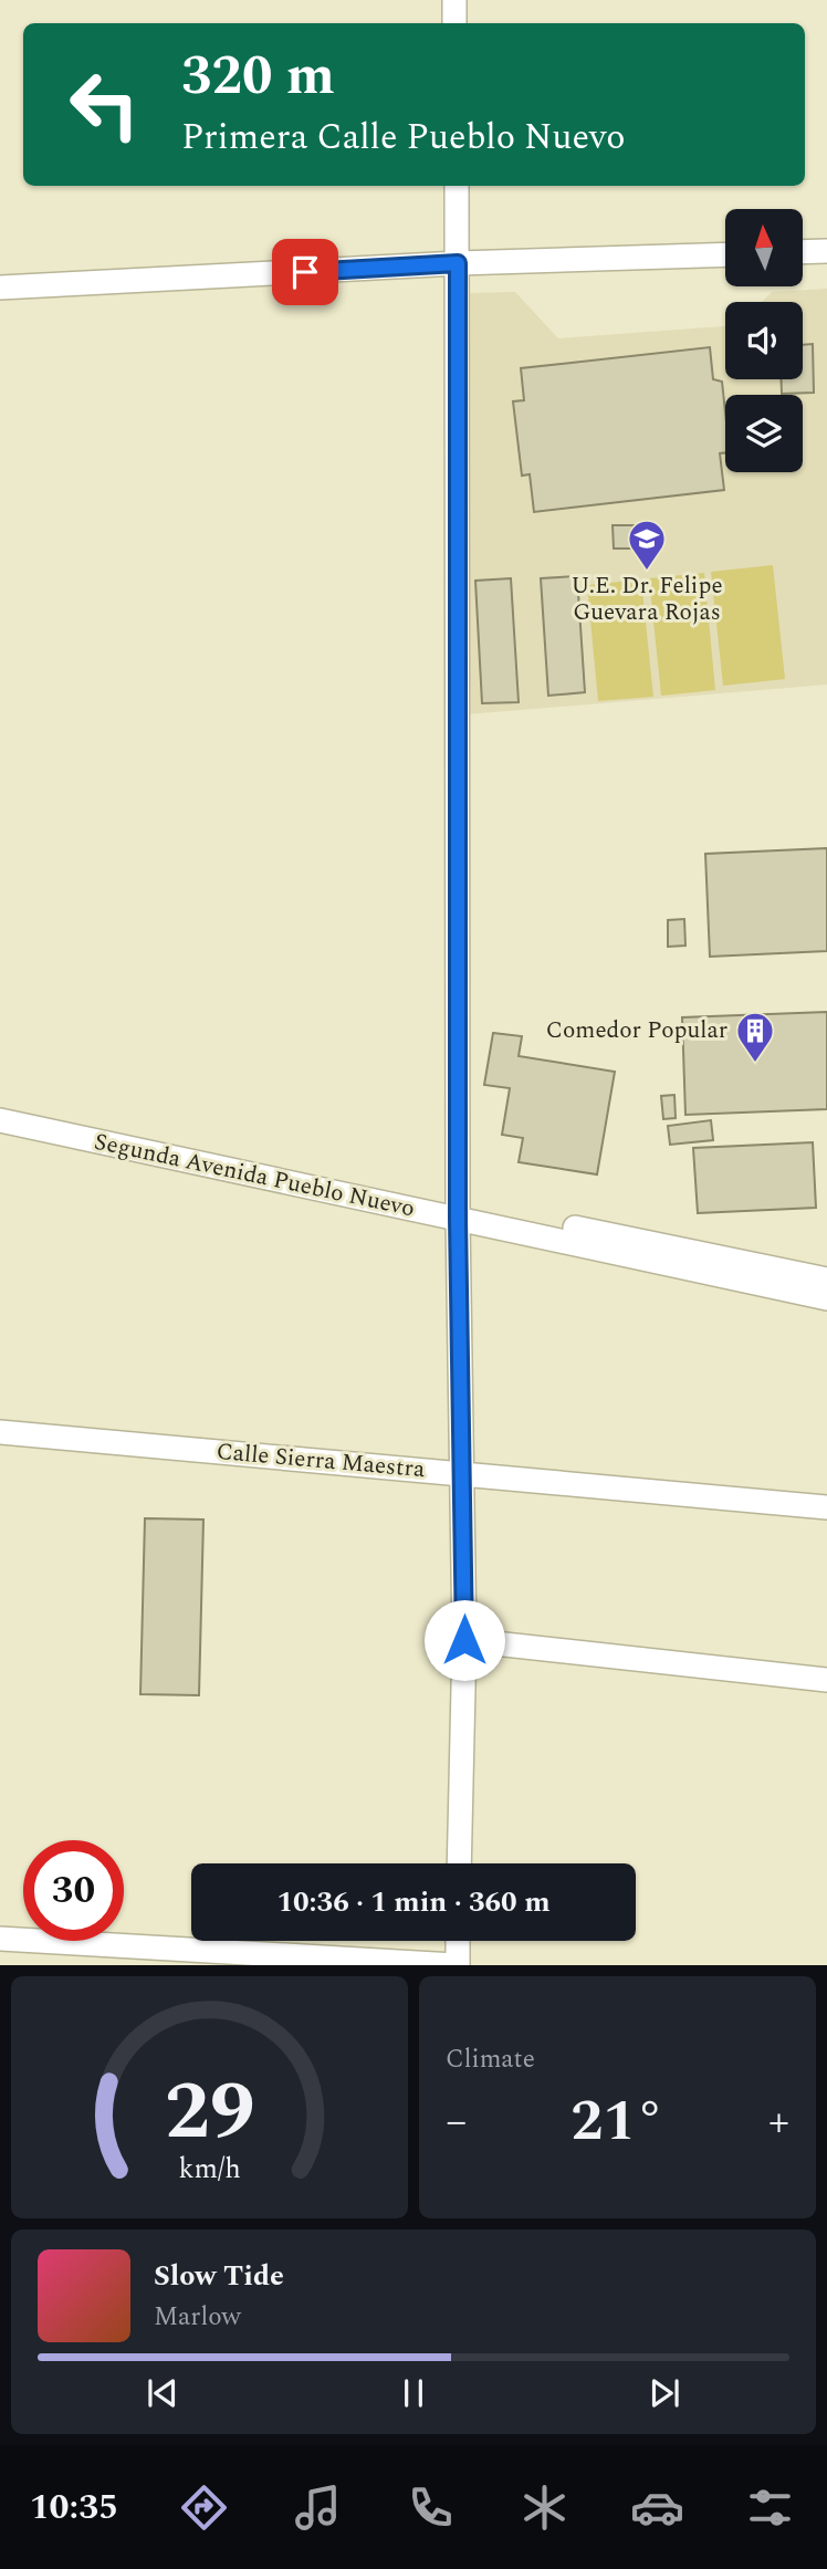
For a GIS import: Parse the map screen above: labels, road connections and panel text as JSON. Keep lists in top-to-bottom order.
{
  "streets": {
    "street": ["Segunda Avenida Pueblo Nuevo", "Calle Sierra Maestra"]
  },
  "places": {
    "school or university": ["U.E. Dr. Felipe Guevara Rojas"],
    "building": ["Comedor Popular"]
  },
  "north": "top",
  "page": {
    "turn": ["320 m", "Primera Calle Pueblo Nuevo"],
    "limit": "30",
    "trip": "10:36 · 1 min · 360 m",
    "tile": "Climate",
    "heat": ["−", "21°", "+"],
    "song": ["Slow Tide", "Marlow"],
    "tabs": "10:35",
    "gauge": ["29", "km/h"]
  }
}
